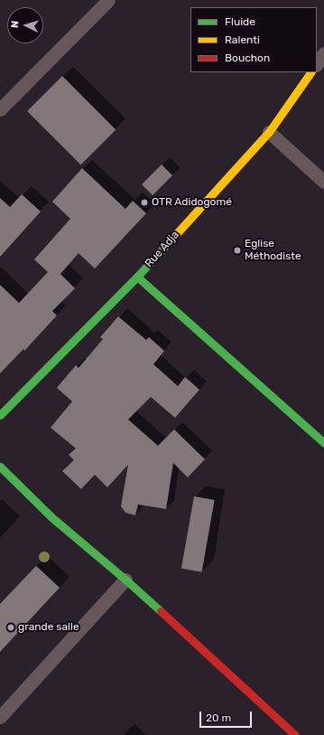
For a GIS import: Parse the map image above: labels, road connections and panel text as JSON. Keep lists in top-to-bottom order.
{
  "streets": {
    "street": ["Rue Adja"]
  },
  "places": ["OTR Adidogomé", "Eglise Méthodiste", "grande salle"],
  "legend": ["Fluide", "Ralenti", "Bouchon"],
  "scale_bar": "20 m",
  "north": "left"
}
